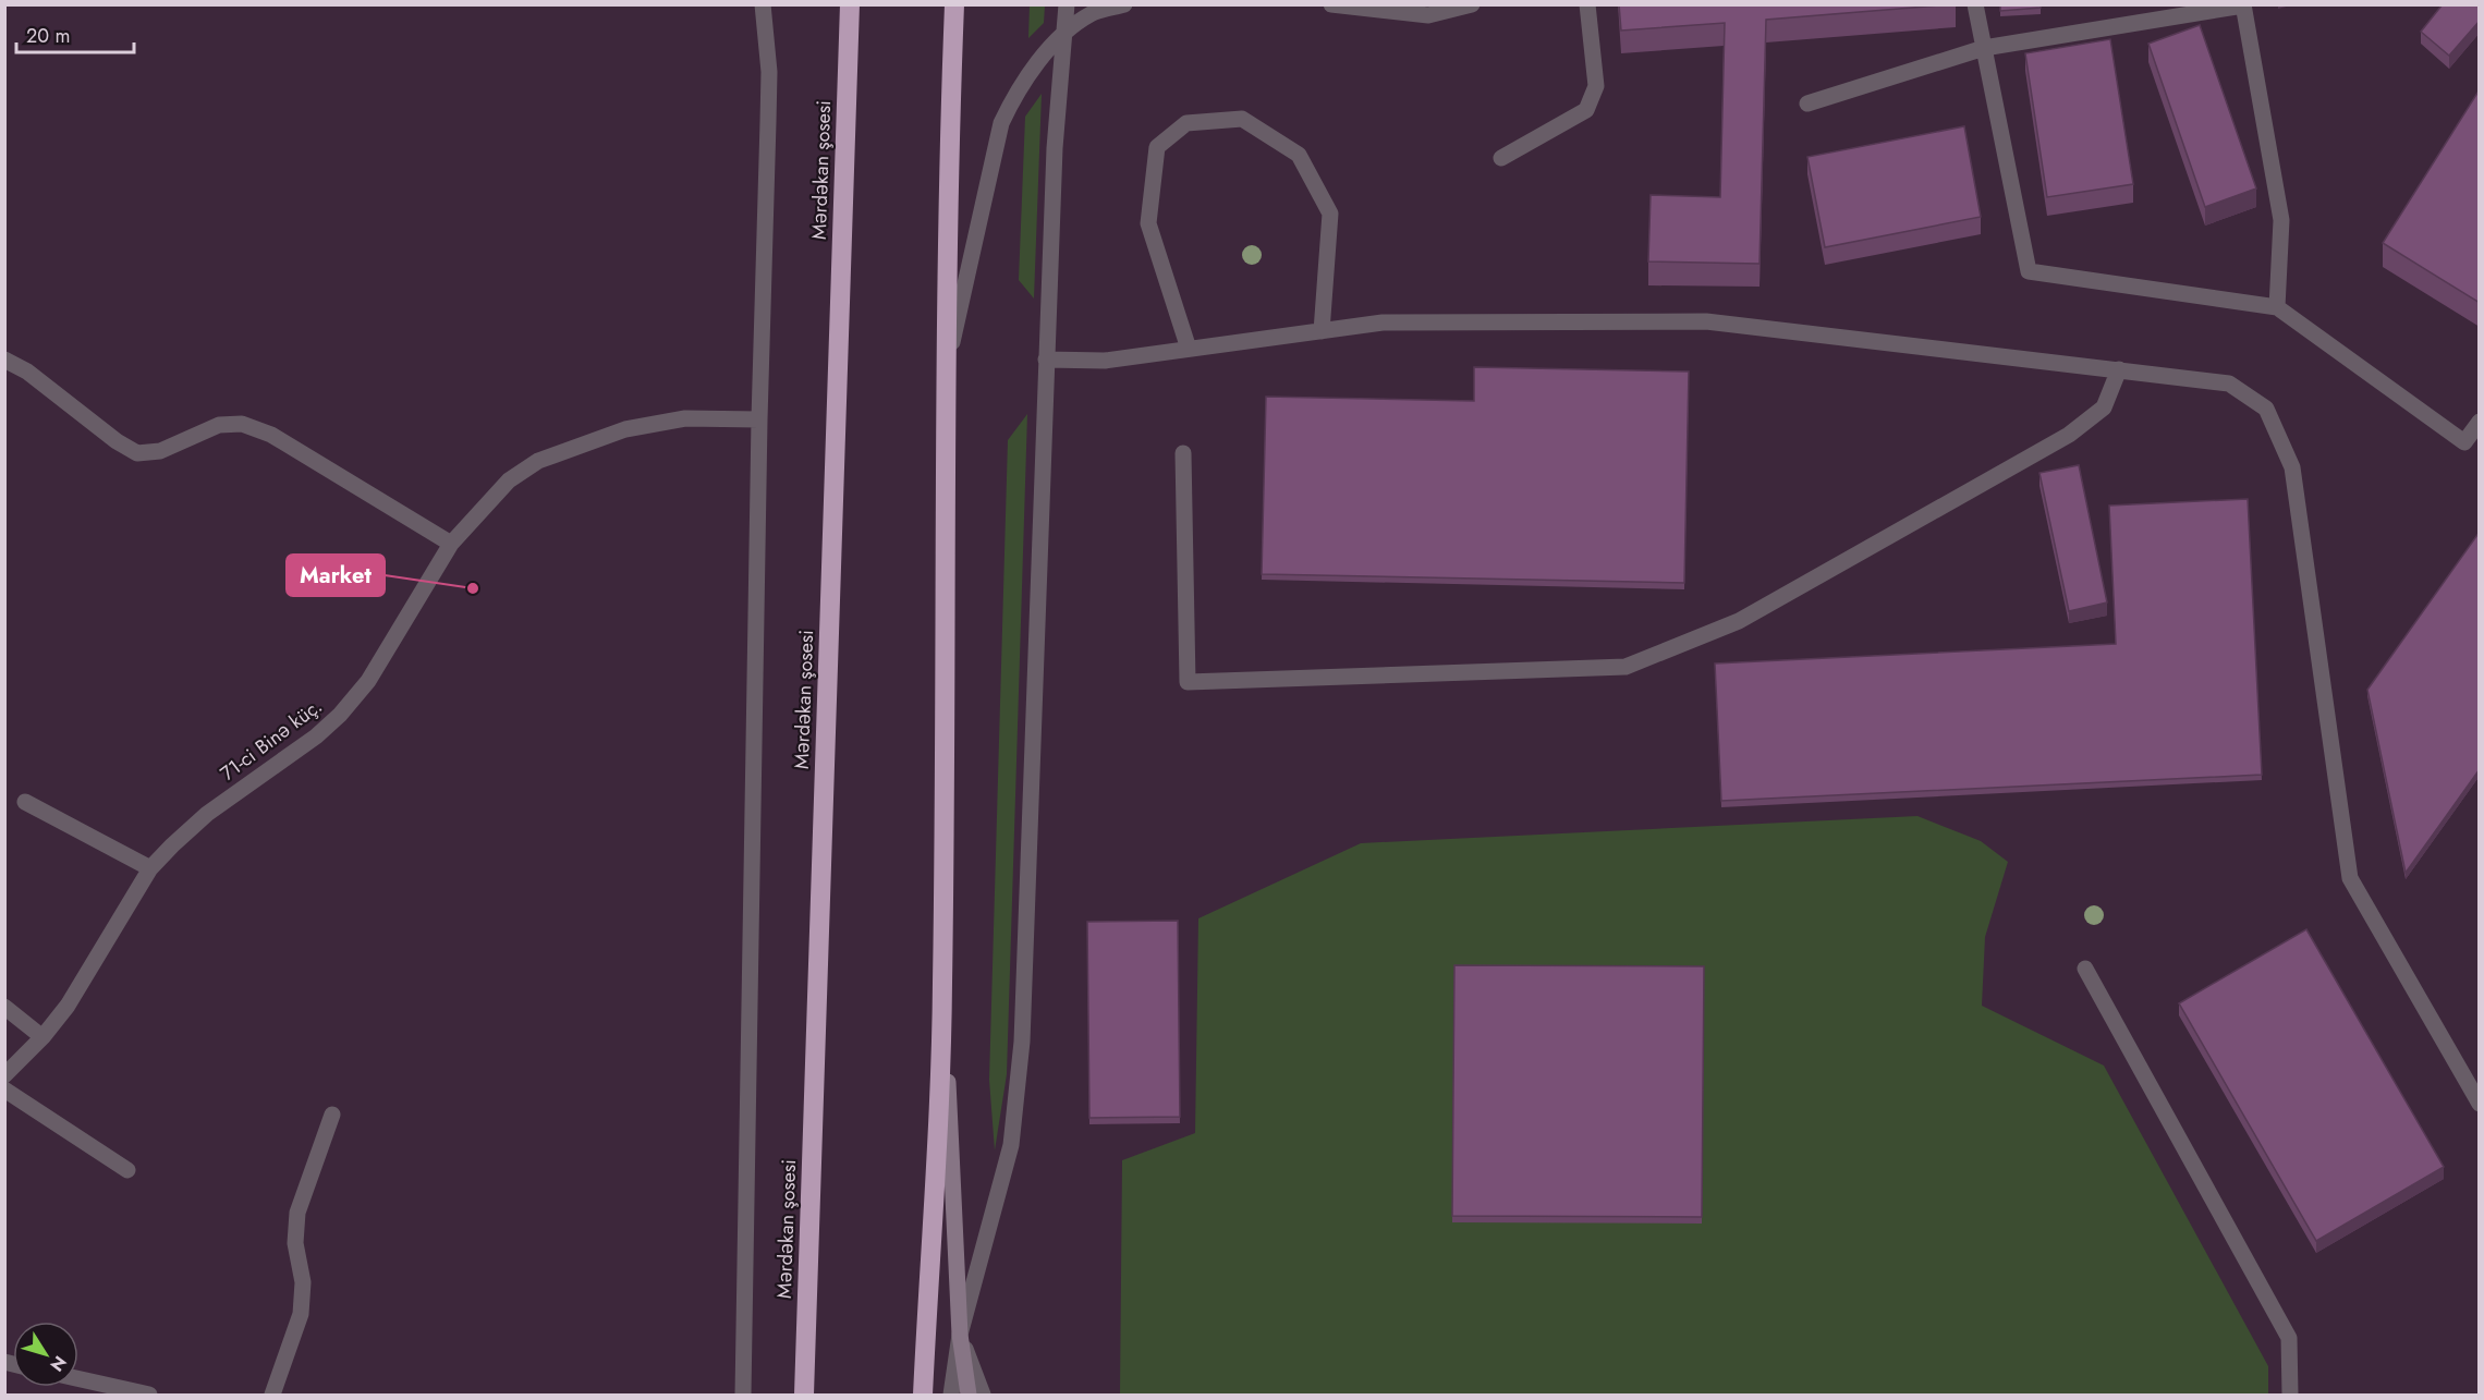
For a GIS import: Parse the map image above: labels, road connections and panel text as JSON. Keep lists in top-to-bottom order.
{
  "streets": {
    "highway": ["Mərdəkan şosesi"],
    "street": ["71-ci Binə küç."]
  },
  "places": ["Market"],
  "scale_bar": "20 m",
  "north": "bottom right"
}
